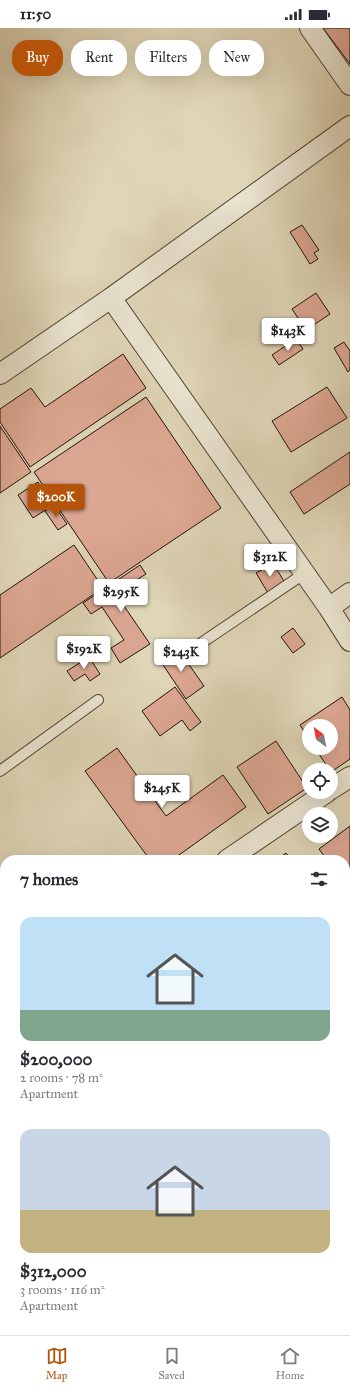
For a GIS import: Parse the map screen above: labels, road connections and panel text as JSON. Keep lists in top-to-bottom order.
{
  "north": "top left",
  "page": {
    "status": "11:50",
    "chip": [
      "Buy",
      "Rent",
      "Filters",
      "New"
    ],
    "price": [
      "$143K",
      "$200K",
      "$312K",
      "$295K",
      "$192K",
      "$243K",
      "$245K"
    ],
    "heading": "7 homes",
    "list": [
      {
        "name": "$200,000",
        "note": "2 rooms · 78 m² · Apartment"
      },
      {
        "name": "$312,000",
        "note": "3 rooms · 116 m² · Apartment"
      }
    ],
    "tabs": ["Map", "Saved", "Home"]
  }
}
